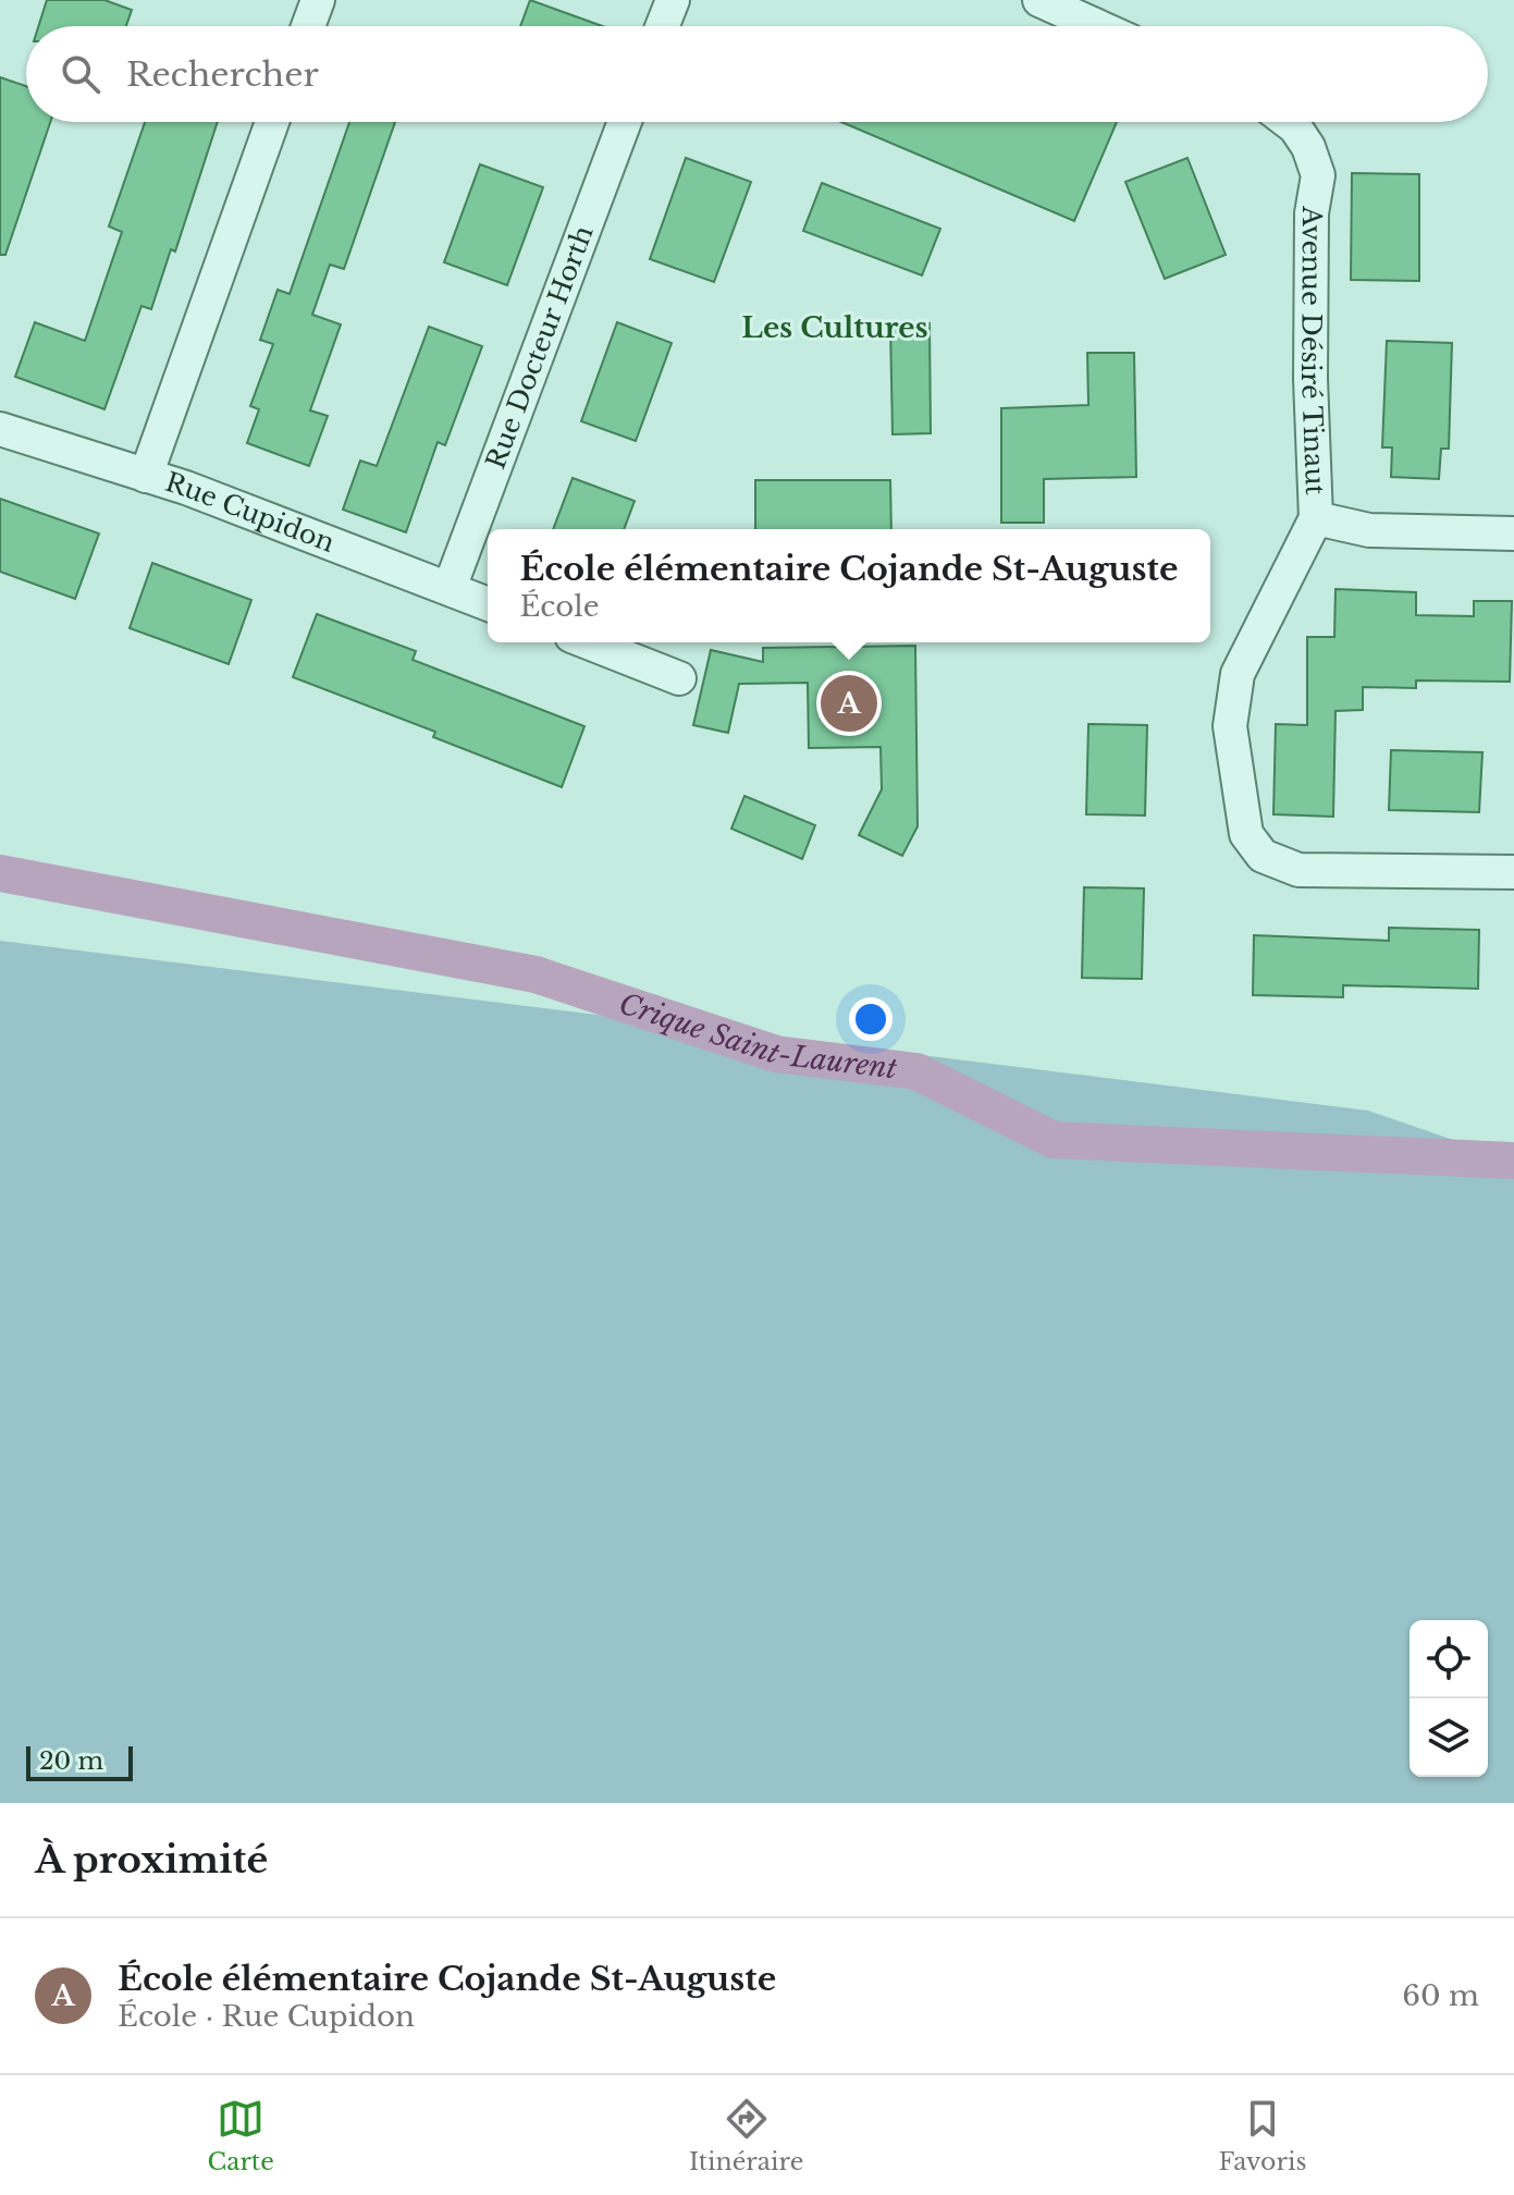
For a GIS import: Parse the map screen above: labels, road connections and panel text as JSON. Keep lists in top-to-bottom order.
{
  "streets": {
    "street": ["Rue Docteur Horth", "Avenue Désiré Tinaut", "Rue Cupidon"]
  },
  "crossings": [
    ["Rue Docteur Horth", "Rue Cupidon"]
  ],
  "districts": ["Les Cultures"],
  "water": ["Crique Saint-Laurent"],
  "scale_bar": "20 m",
  "page": {
    "search": "Rechercher",
    "popup": ["École élémentaire Cojande St-Auguste", "École"],
    "pins": "A",
    "scale": "20 m",
    "heading": "À proximité",
    "list": [
      {
        "mark": "A",
        "name": "École élémentaire Cojande St-Auguste",
        "note": "École · Rue Cupidon",
        "value": "60 m"
      }
    ],
    "nav": ["Carte", "Itinéraire", "Favoris"]
  }
}
